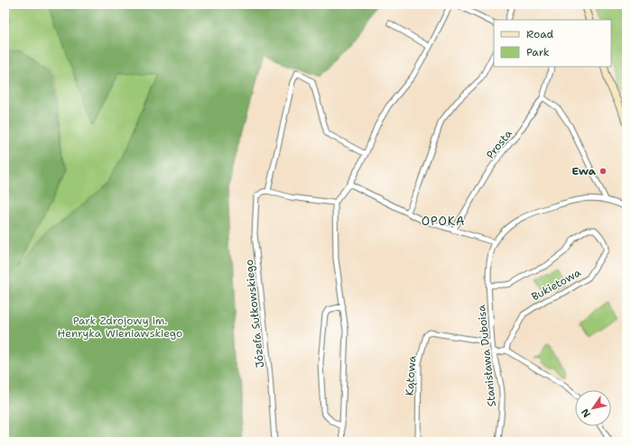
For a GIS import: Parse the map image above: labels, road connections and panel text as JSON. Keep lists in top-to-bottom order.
{
  "streets": {
    "street": [
      "Prosta",
      "Bukietowa",
      "Józefa Sułkowskiego",
      "Stanisława Duboisa",
      "Kątowa"
    ]
  },
  "crossings": [
    ["Bukietowa", "Stanisława Duboisa"],
    ["Stanisława Duboisa", "Kątowa"]
  ],
  "districts": ["OPOKA"],
  "parks": ["Park Zdrojowy im. Henryka Wieniawskiego"],
  "places": ["Ewa"],
  "legend": ["Road", "Park"],
  "north": "bottom left"
}
